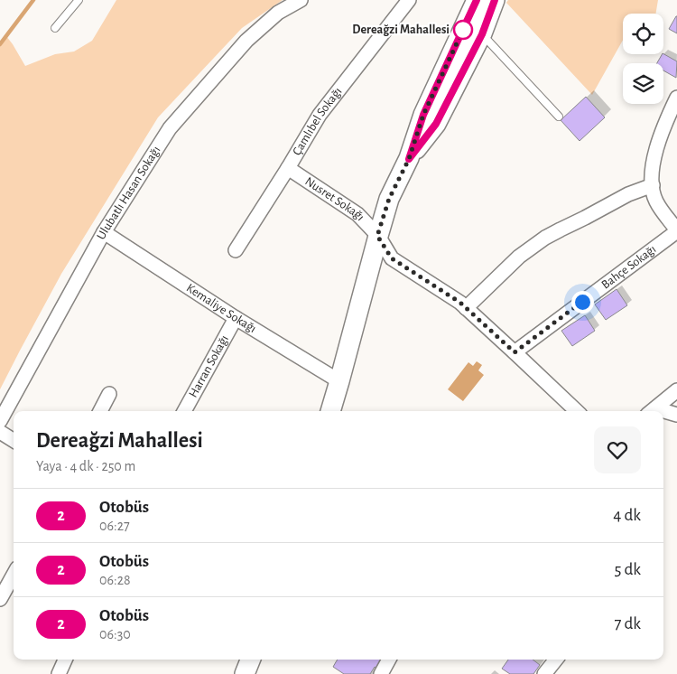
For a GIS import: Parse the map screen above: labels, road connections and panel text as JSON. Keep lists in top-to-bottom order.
{
  "streets": {
    "street": [
      "Çamlıbel Sokağı",
      "Ulubatlı Hasan Sokağı",
      "Nusret Sokağı",
      "Bahçe Sokağı",
      "Kemaliye Sokağı",
      "Harran Sokağı"
    ]
  },
  "crossings": [
    ["Çamlıbel Sokağı", "Nusret Sokağı"],
    ["Ulubatlı Hasan Sokağı", "Kemaliye Sokağı"],
    ["Nusret Sokağı", "Bahçe Sokağı"],
    ["Kemaliye Sokağı", "Harran Sokağı"]
  ],
  "places": ["Dereağzi Mahallesi"],
  "lines": ["bus line 2"],
  "page": {
    "heading": ["Dereağzi Mahallesi", "Yaya · 4 dk · 250 m"],
    "list": [
      {
        "mark": "2",
        "name": "Otobüs",
        "note": "06:27",
        "value": "4 dk"
      },
      {
        "mark": "2",
        "name": "Otobüs",
        "note": "06:28",
        "value": "5 dk"
      },
      {
        "mark": "2",
        "name": "Otobüs",
        "note": "06:30",
        "value": "7 dk"
      }
    ]
  }
}
